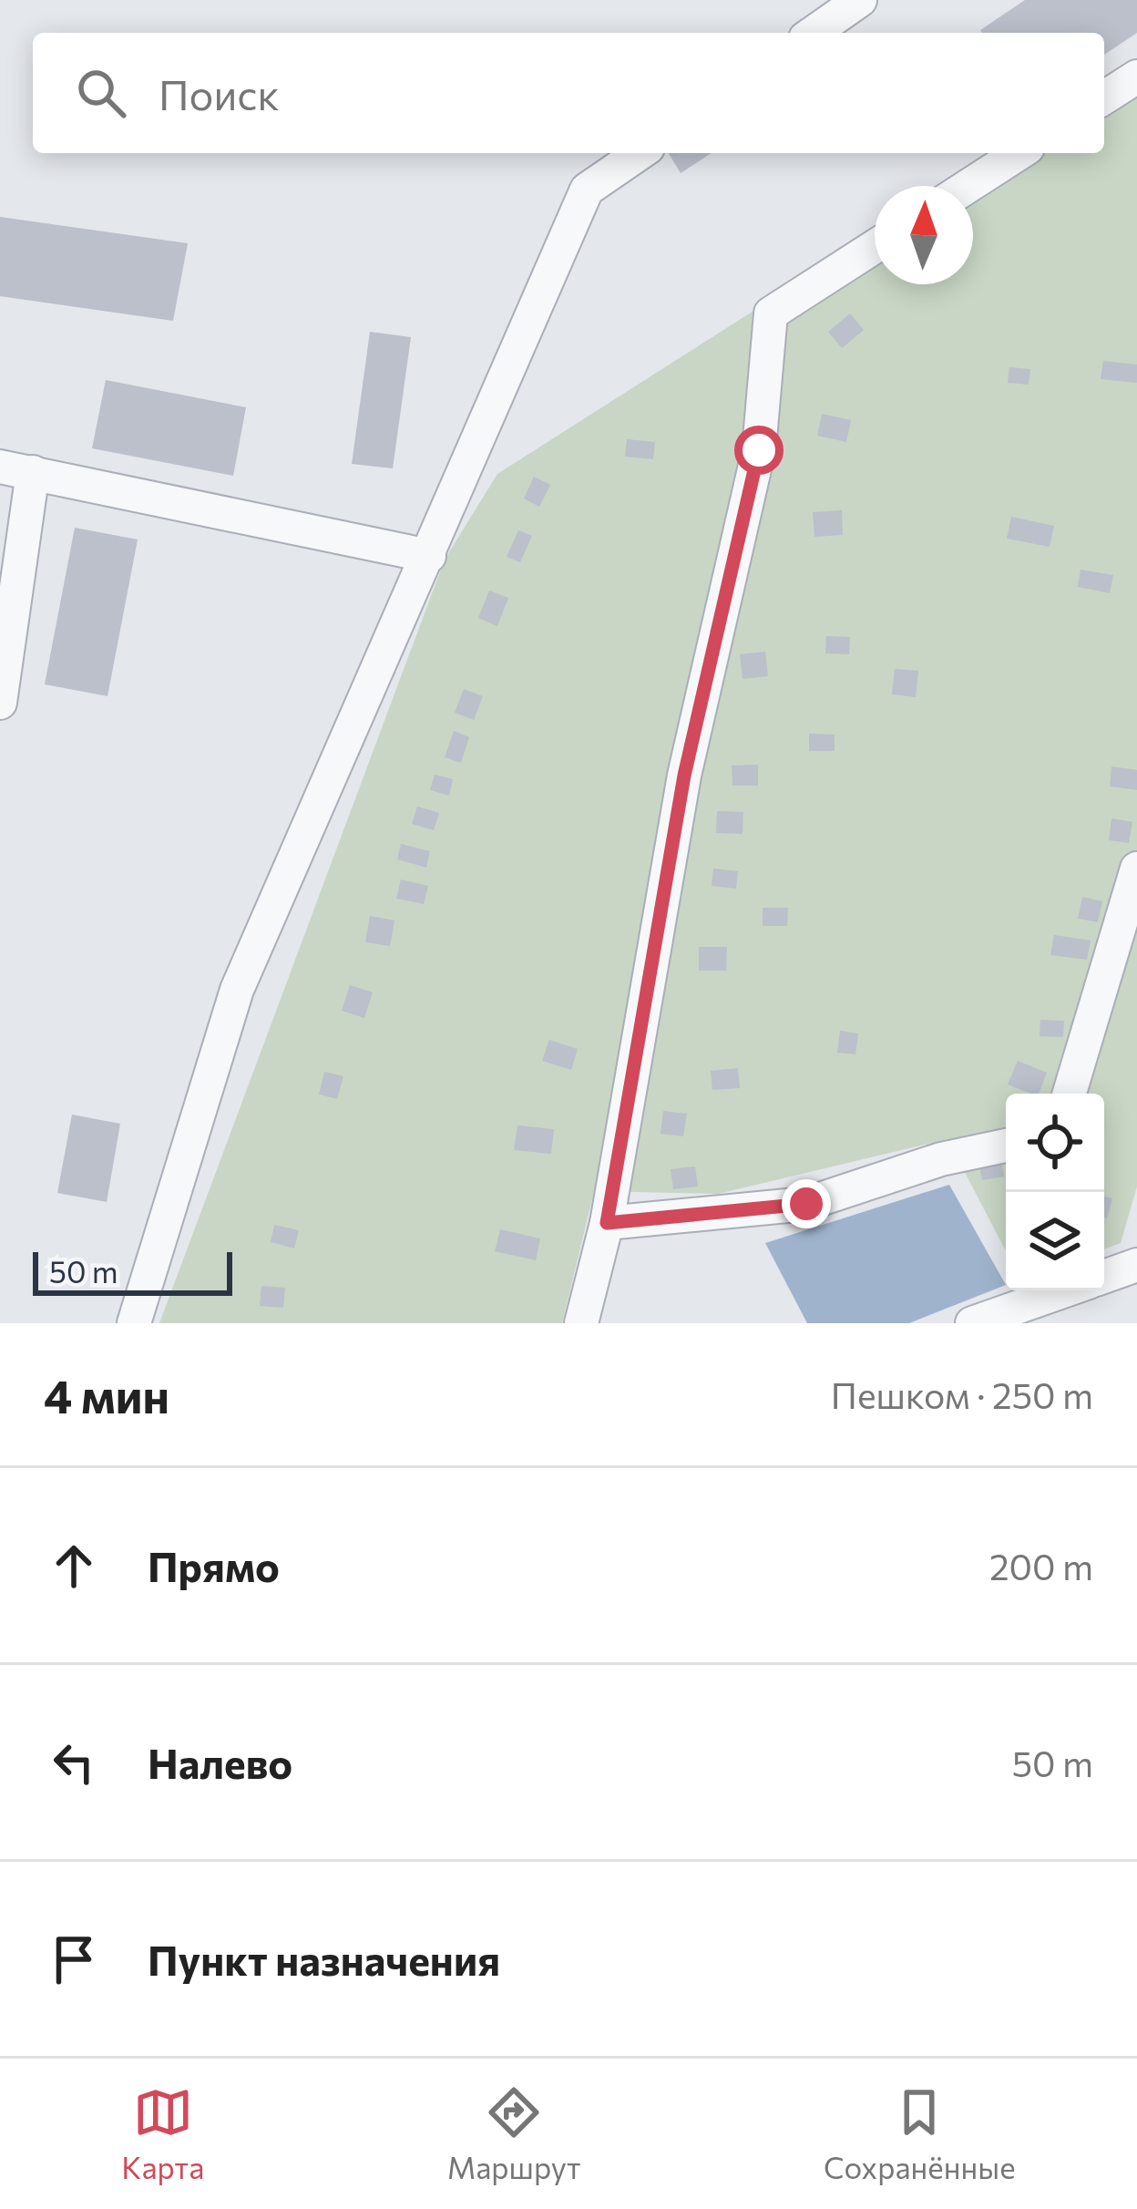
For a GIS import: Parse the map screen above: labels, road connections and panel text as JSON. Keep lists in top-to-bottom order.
{
  "scale_bar": "50 m",
  "north": "top",
  "page": {
    "search": "Поиск",
    "scale": "50 m",
    "heading": ["4 мин", "Пешком · 250 m"],
    "list": [
      ["Прямо", "200 m"],
      ["Налево", "50 m"],
      "Пункт назначения"
    ],
    "nav": ["Карта", "Маршрут", "Сохранённые"]
  }
}
